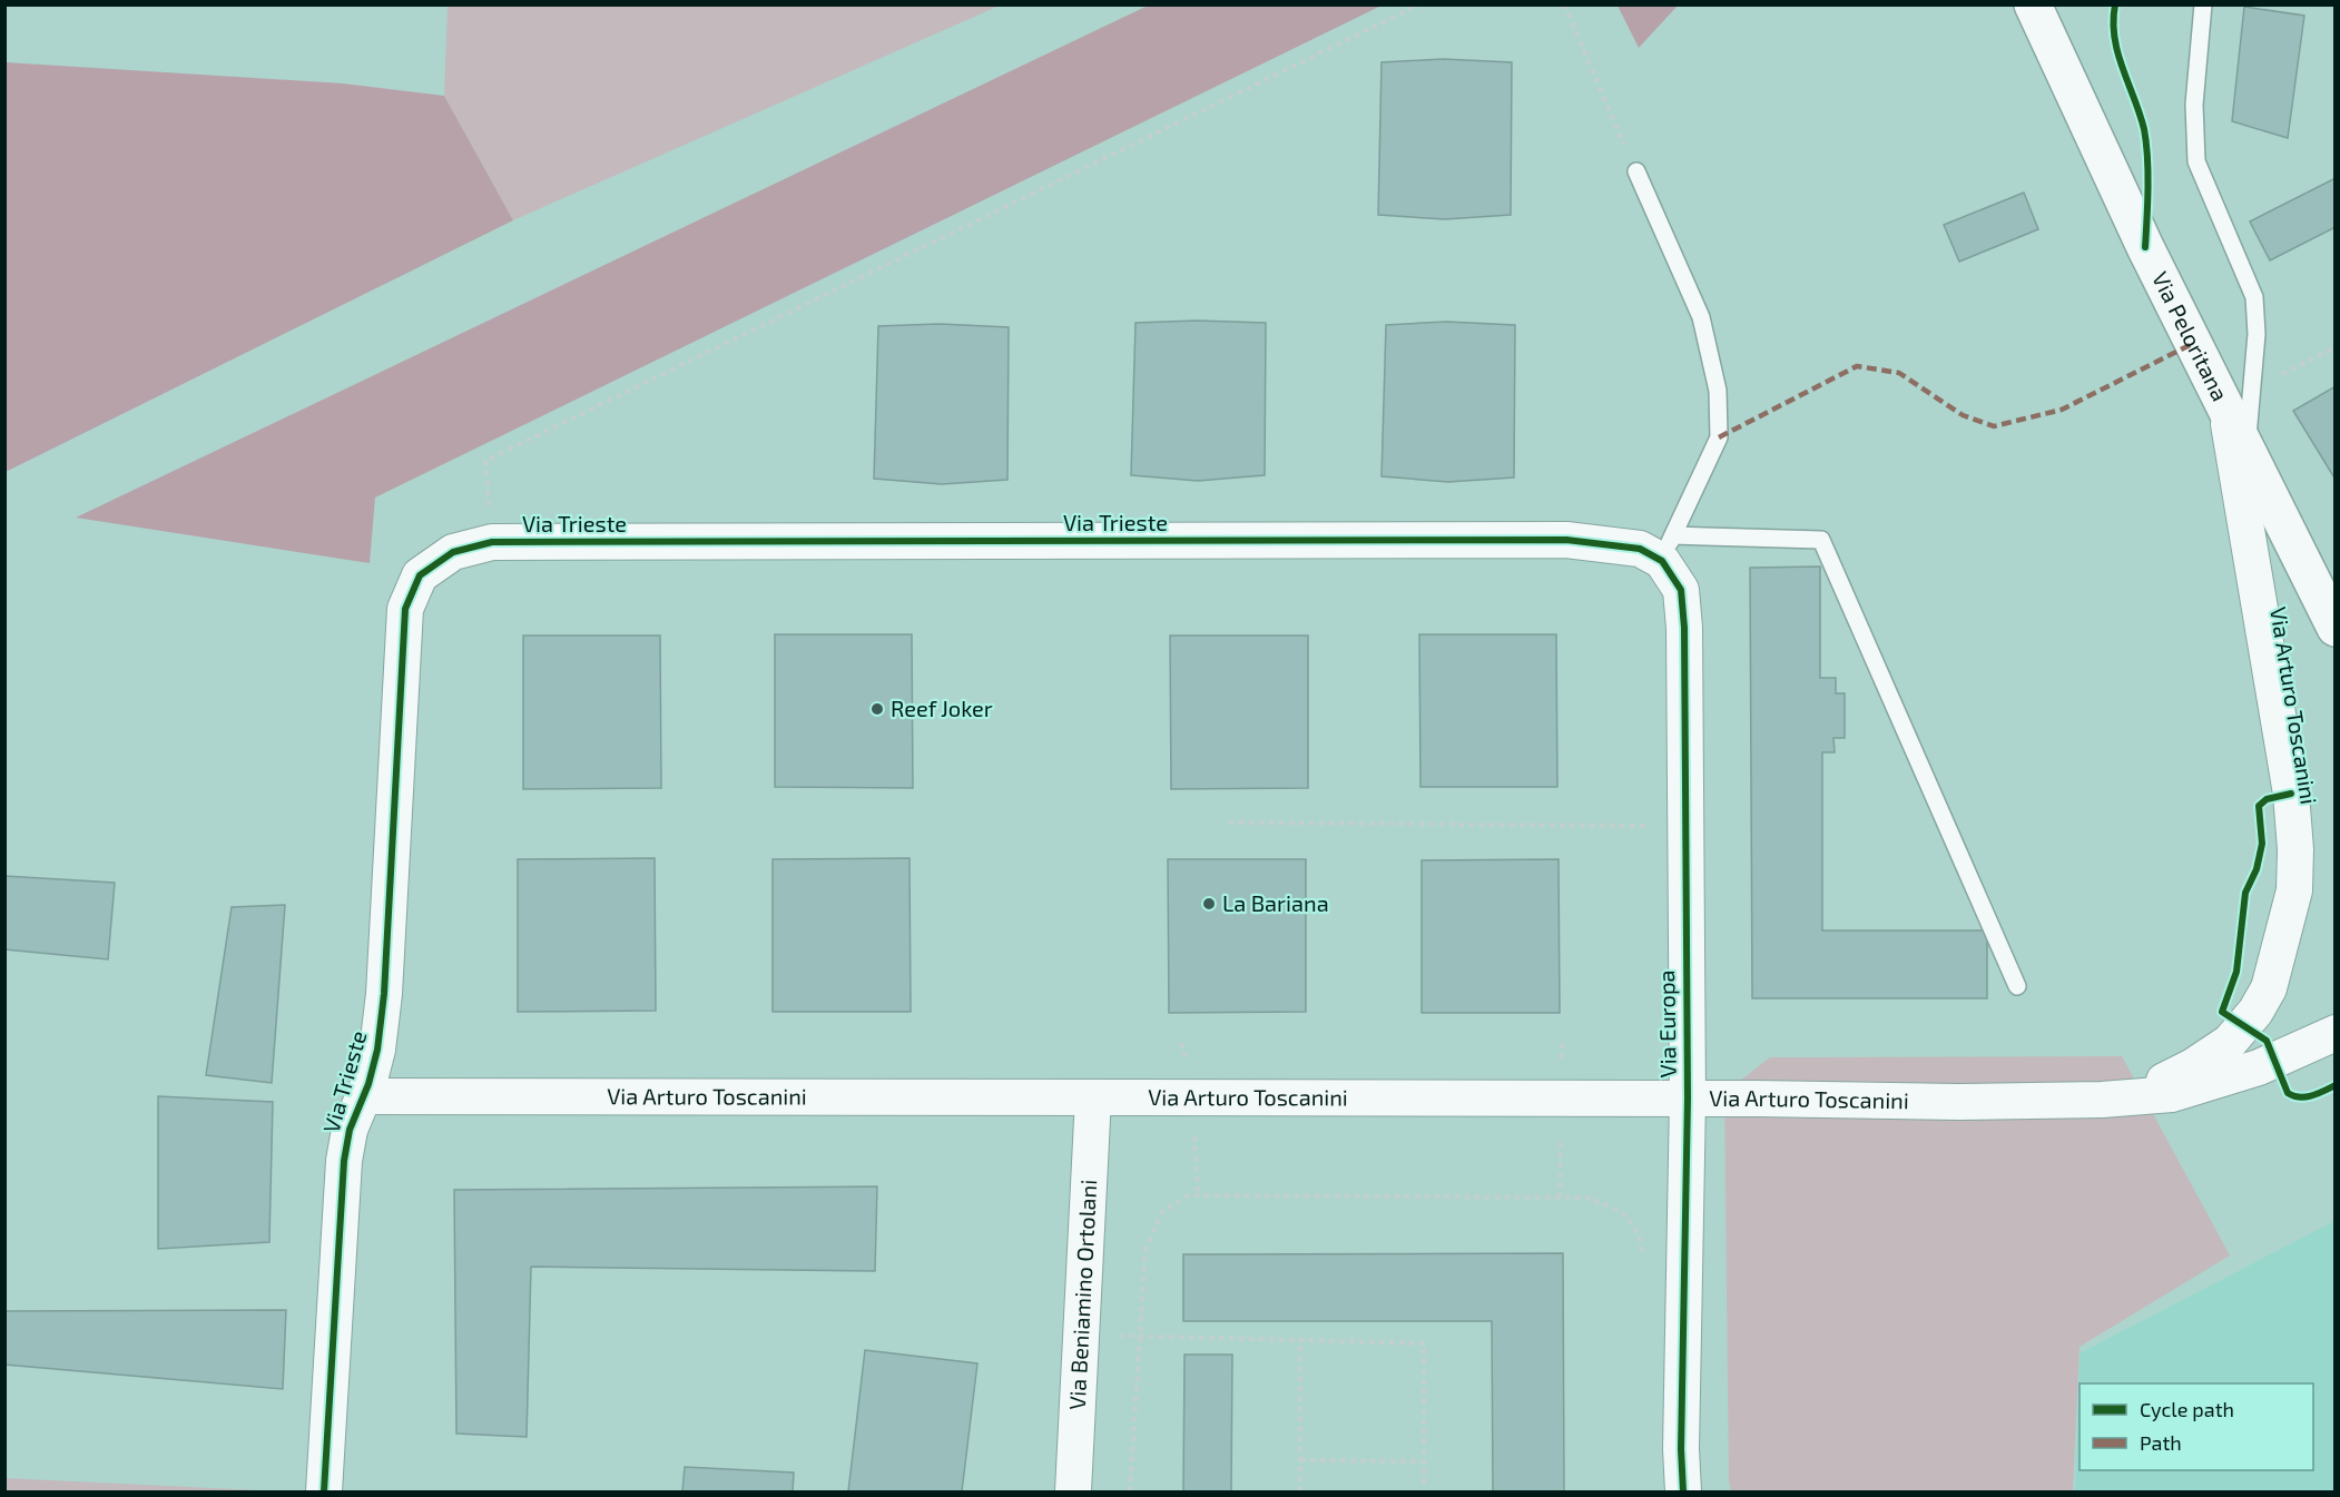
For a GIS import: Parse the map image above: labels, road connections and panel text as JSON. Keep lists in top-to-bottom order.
{
  "streets": {
    "main road": ["Via Peloritana"],
    "street": [
      "Via Trieste",
      "Via Arturo Toscanini",
      "Via Europa",
      "Via Beniamino Ortolani"
    ]
  },
  "crossings": [
    ["Via Peloritana", "Via Arturo Toscanini"],
    ["Via Trieste", "Via Arturo Toscanini"],
    ["Via Trieste", "Via Europa"],
    ["Via Arturo Toscanini", "Via Europa"],
    ["Via Arturo Toscanini", "Via Beniamino Ortolani"]
  ],
  "places": ["Reef Joker", "La Bariana"],
  "legend": ["Cycle path", "Path"]
}
